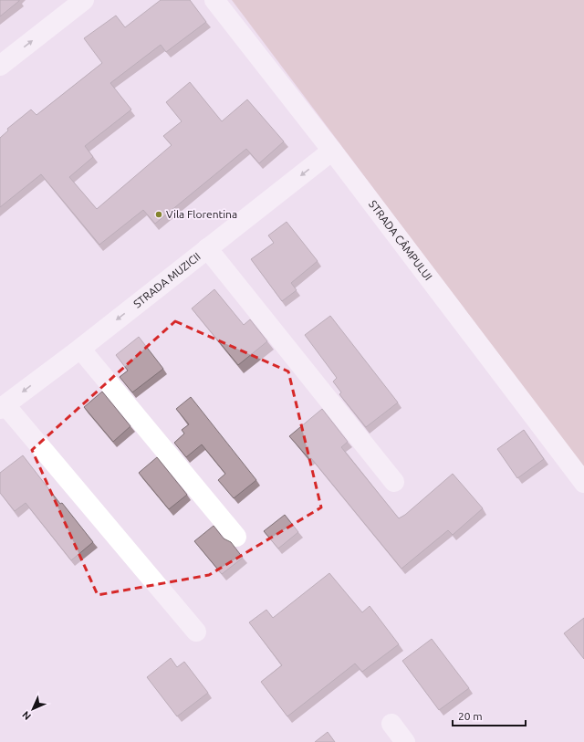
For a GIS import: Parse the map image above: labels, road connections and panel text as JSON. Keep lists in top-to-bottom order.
{
  "streets": {
    "street": ["STRADA CÂMPULUI", "STRADA MUZICII"]
  },
  "crossings": [
    ["STRADA CÂMPULUI", "STRADA MUZICII"]
  ],
  "one_way": ["STRADA MUZICII"],
  "places": ["Vila Florentina"],
  "scale_bar": "20 m",
  "north": "bottom left"
}
